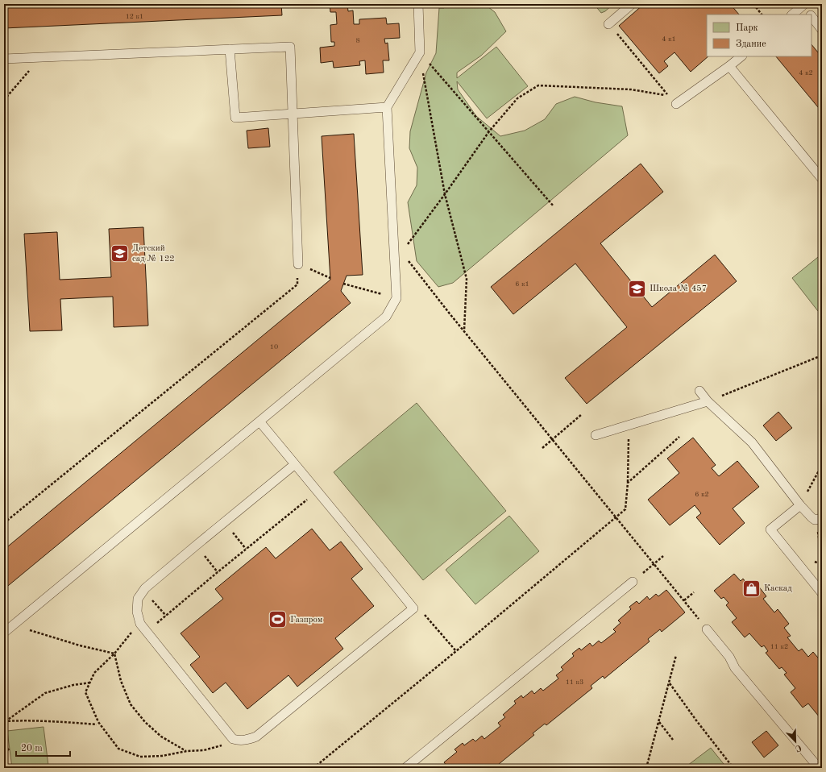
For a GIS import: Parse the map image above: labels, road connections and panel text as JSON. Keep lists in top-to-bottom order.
{
  "places": {
    "school or university": ["Детский сад № 122", "Школа № 457"],
    "shop": ["Каскад"],
    "sports": ["Газпром"]
  },
  "house_numbers": [
    "12 к1",
    "4 к1",
    "8",
    "4 к2",
    "6 к1",
    "10",
    "6 к2",
    "11 к2",
    "11 к3"
  ],
  "legend": ["Парк", "Здание"],
  "scale_bar": "20 m",
  "north": "bottom right"
}
